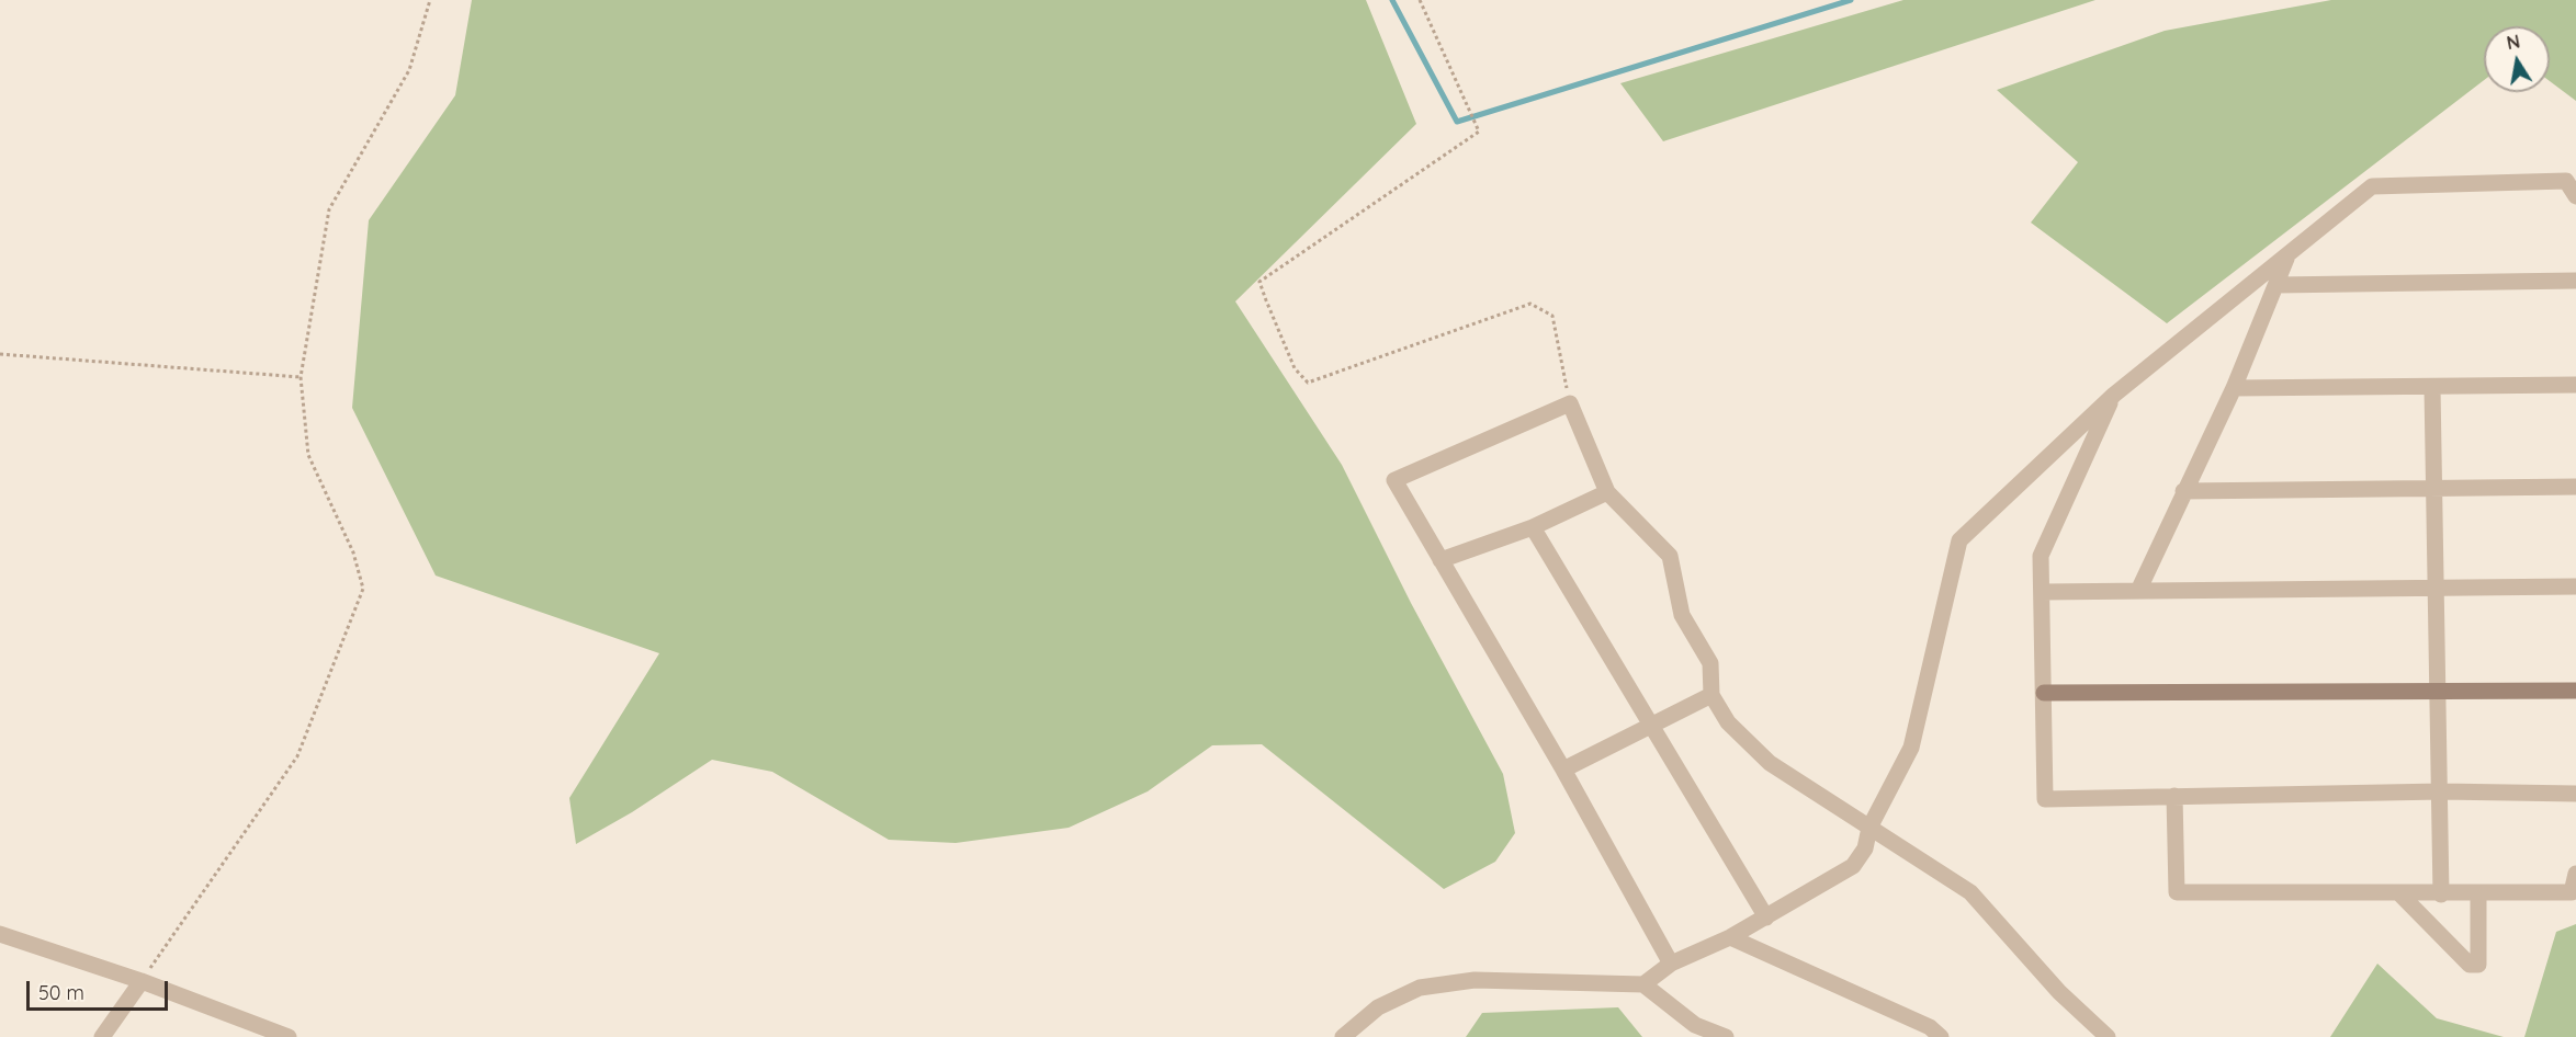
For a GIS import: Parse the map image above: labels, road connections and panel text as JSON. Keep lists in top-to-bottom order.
{
  "scale_bar": "50 m",
  "north": "top"
}
